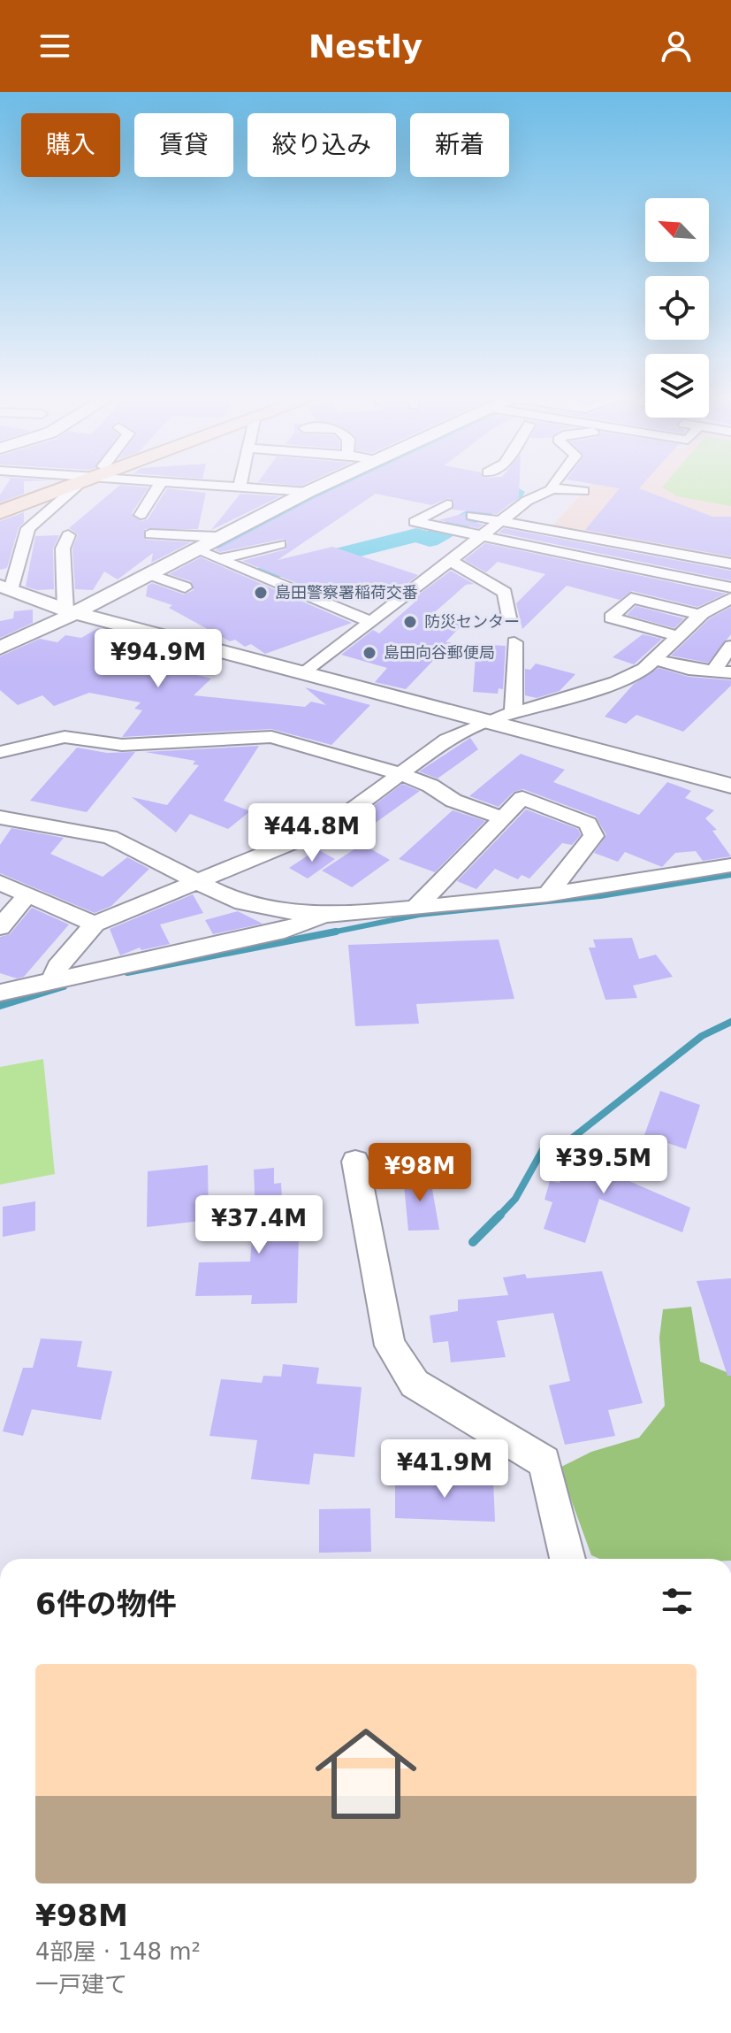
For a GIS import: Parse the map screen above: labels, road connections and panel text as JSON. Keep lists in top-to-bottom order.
{
  "places": ["島田警察署稲荷交番", "防災センター", "島田向谷郵便局"],
  "north": "top left",
  "page": {
    "header": "Nestly",
    "chip": [
      "購入",
      "賃貸",
      "絞り込み",
      "新着"
    ],
    "price": [
      "¥94.9M",
      "¥44.8M",
      "¥39.5M",
      "¥98M",
      "¥37.4M",
      "¥41.9M"
    ],
    "heading": "6件の物件",
    "list": [
      {
        "name": "¥98M",
        "note": "4部屋 · 148 m² · 一戸建て"
      }
    ]
  }
}
